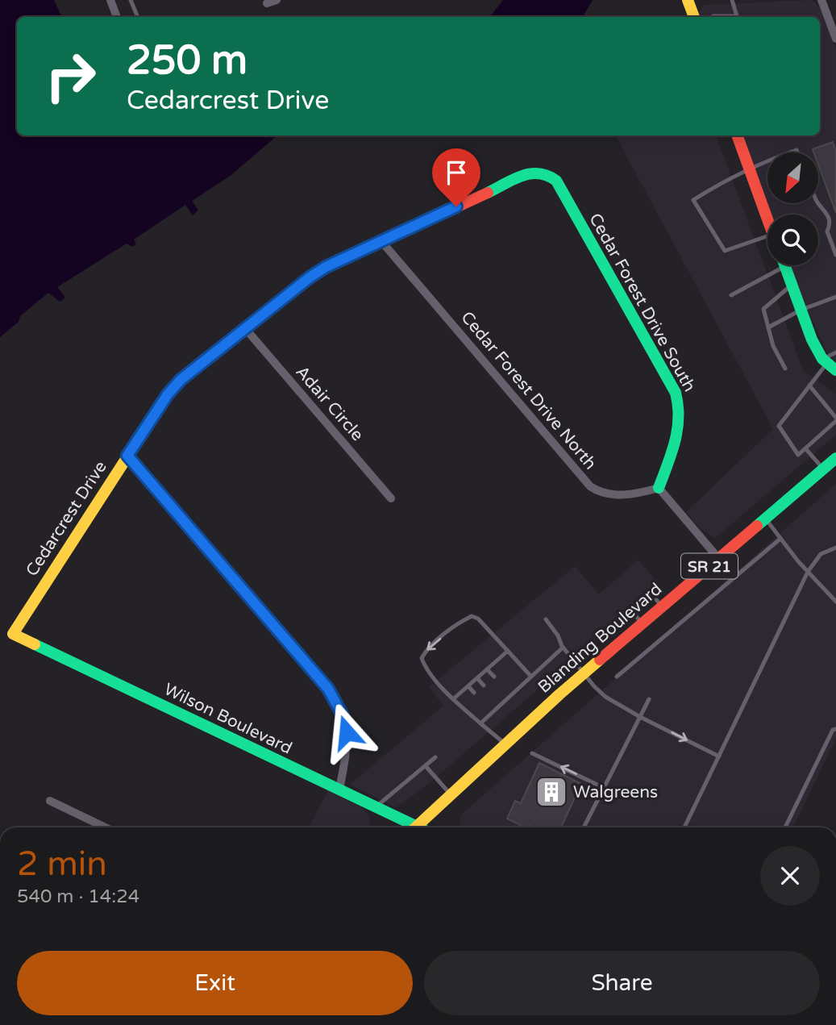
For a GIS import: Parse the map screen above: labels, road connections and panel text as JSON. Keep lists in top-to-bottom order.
{
  "streets": {
    "street": [
      "Cedar Forest Drive South",
      "Cedar Forest Drive North",
      "Adair Circle",
      "Cedarcrest Drive",
      "SR 21",
      "Blanding Boulevard",
      "Wilson Boulevard"
    ]
  },
  "crossings": [
    ["Cedar Forest Drive South", "Cedar Forest Drive North"],
    ["Cedar Forest Drive South", "Cedarcrest Drive"],
    ["Cedar Forest Drive North", "Cedarcrest Drive"],
    ["Adair Circle", "Cedarcrest Drive"],
    ["Cedarcrest Drive", "Wilson Boulevard"]
  ],
  "places": {
    "building": ["Walgreens"]
  },
  "north": "bottom left",
  "page": {
    "turn": ["250 m", "Cedarcrest Drive"],
    "heading": ["2 min", "540 m · 14:24"],
    "buttons": ["Exit", "Share"]
  }
}
